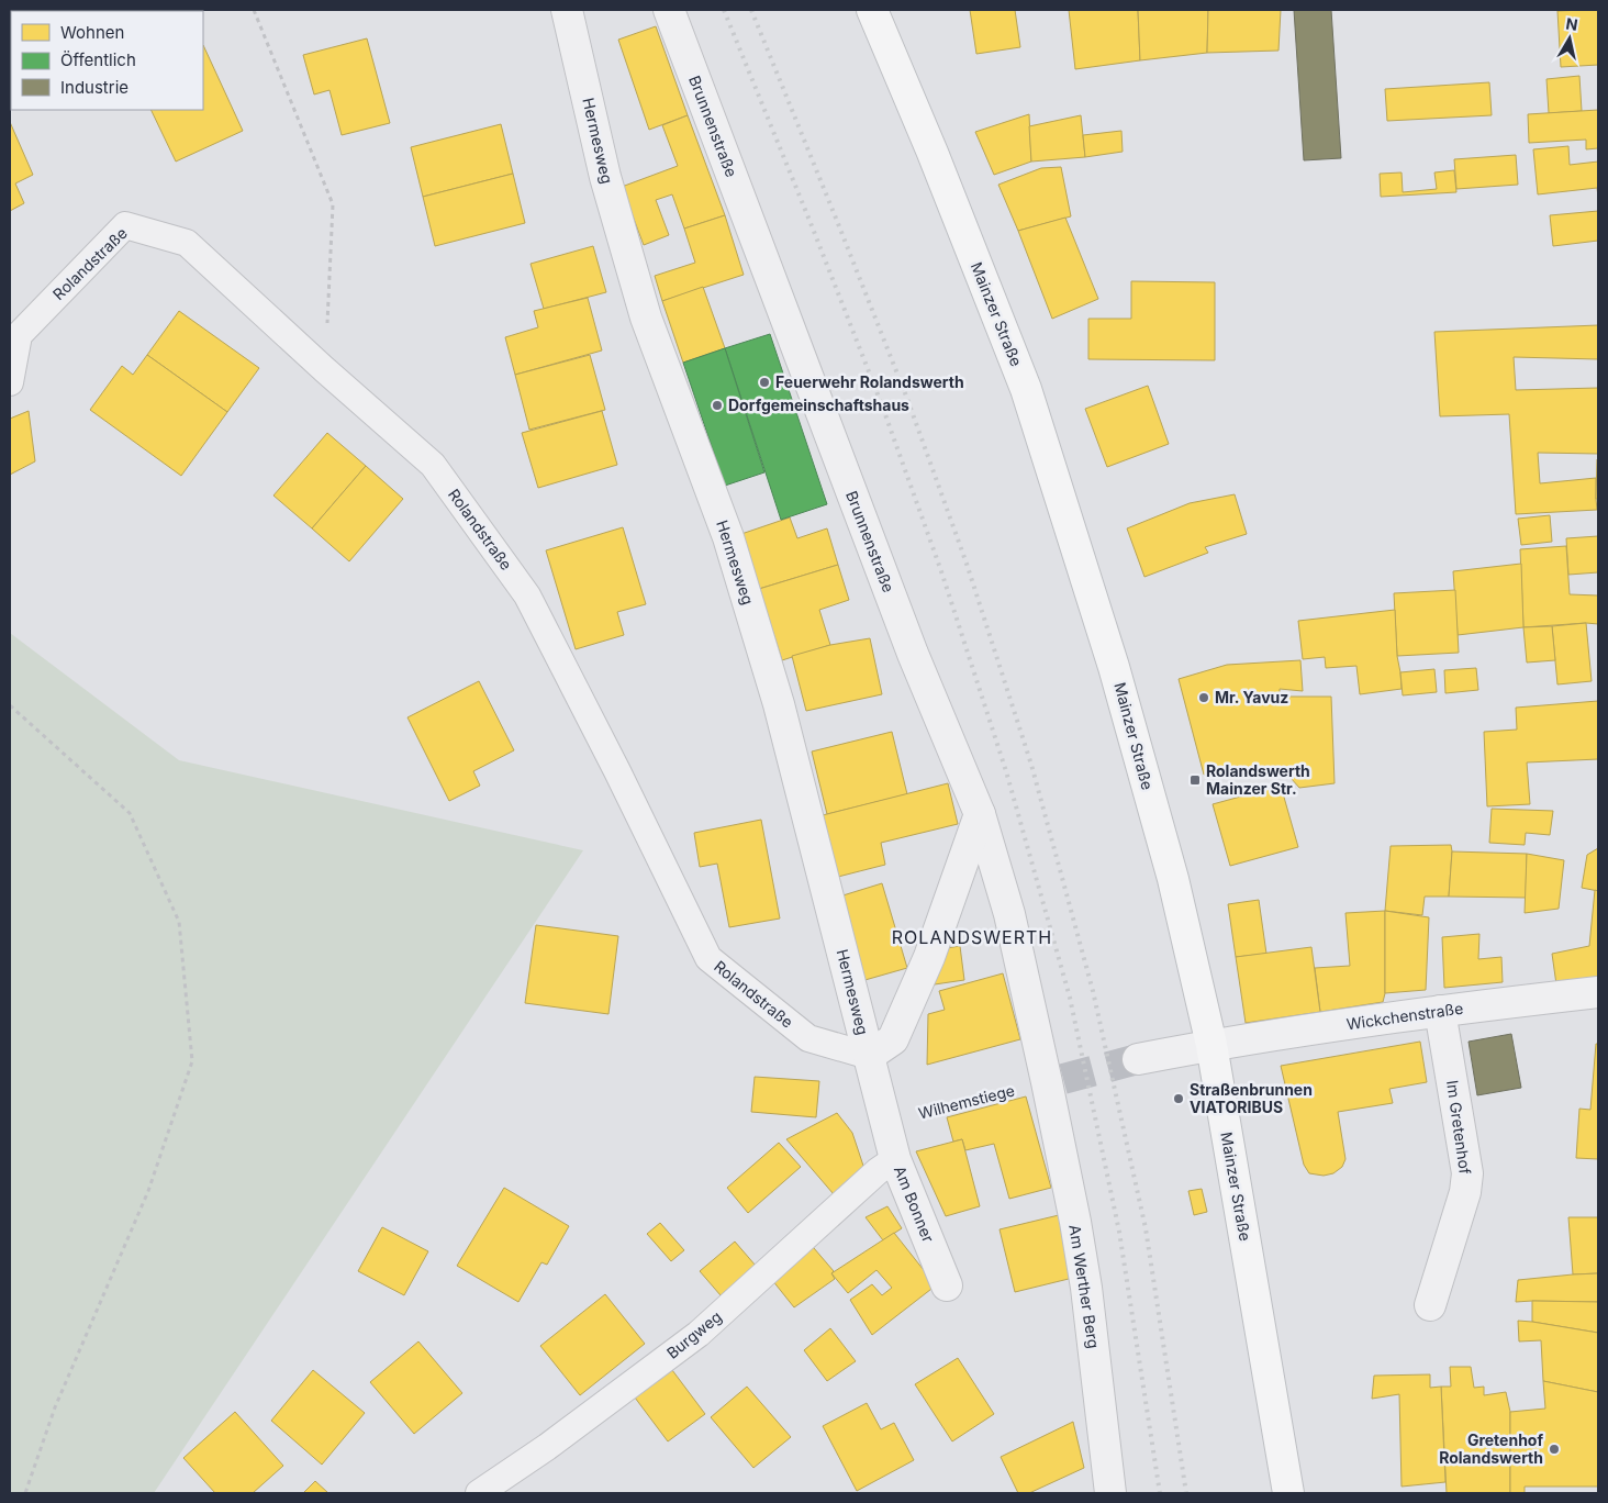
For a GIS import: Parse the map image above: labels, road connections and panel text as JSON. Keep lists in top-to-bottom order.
{
  "streets": {
    "main road": ["Mainzer Straße"],
    "street": [
      "Brunnenstraße",
      "Hermesweg",
      "Wickchenstraße",
      "Im Gretenhof",
      "Am Bonner",
      "Am Werther Berg"
    ],
    "lane": ["Rolandstraße", "Burgweg"],
    "path": ["Wilhemstiege"]
  },
  "crossings": [
    ["Brunnenstraße", "Wilhemstiege"],
    ["Brunnenstraße", "Am Werther Berg"],
    ["Hermesweg", "Rolandstraße"],
    ["Hermesweg", "Wilhemstiege"],
    ["Hermesweg", "Am Bonner"],
    ["Mainzer Straße", "Wickchenstraße"],
    ["Wickchenstraße", "Im Gretenhof"],
    ["Wilhemstiege", "Am Bonner"],
    ["Wilhemstiege", "Am Werther Berg"],
    ["Am Bonner", "Burgweg"]
  ],
  "districts": ["ROLANDSWERTH"],
  "places": {
    "other": [
      "Feuerwehr Rolandswerth",
      "Dorfgemeinschaftshaus",
      "Mr. Yavuz",
      "Straßenbrunnen VIATORIBUS",
      "Gretenhof Rolandswerth"
    ],
    "transit": ["Rolandswerth Mainzer Str."]
  },
  "legend": ["Wohnen", "Öffentlich", "Industrie"],
  "north": "top"
}
